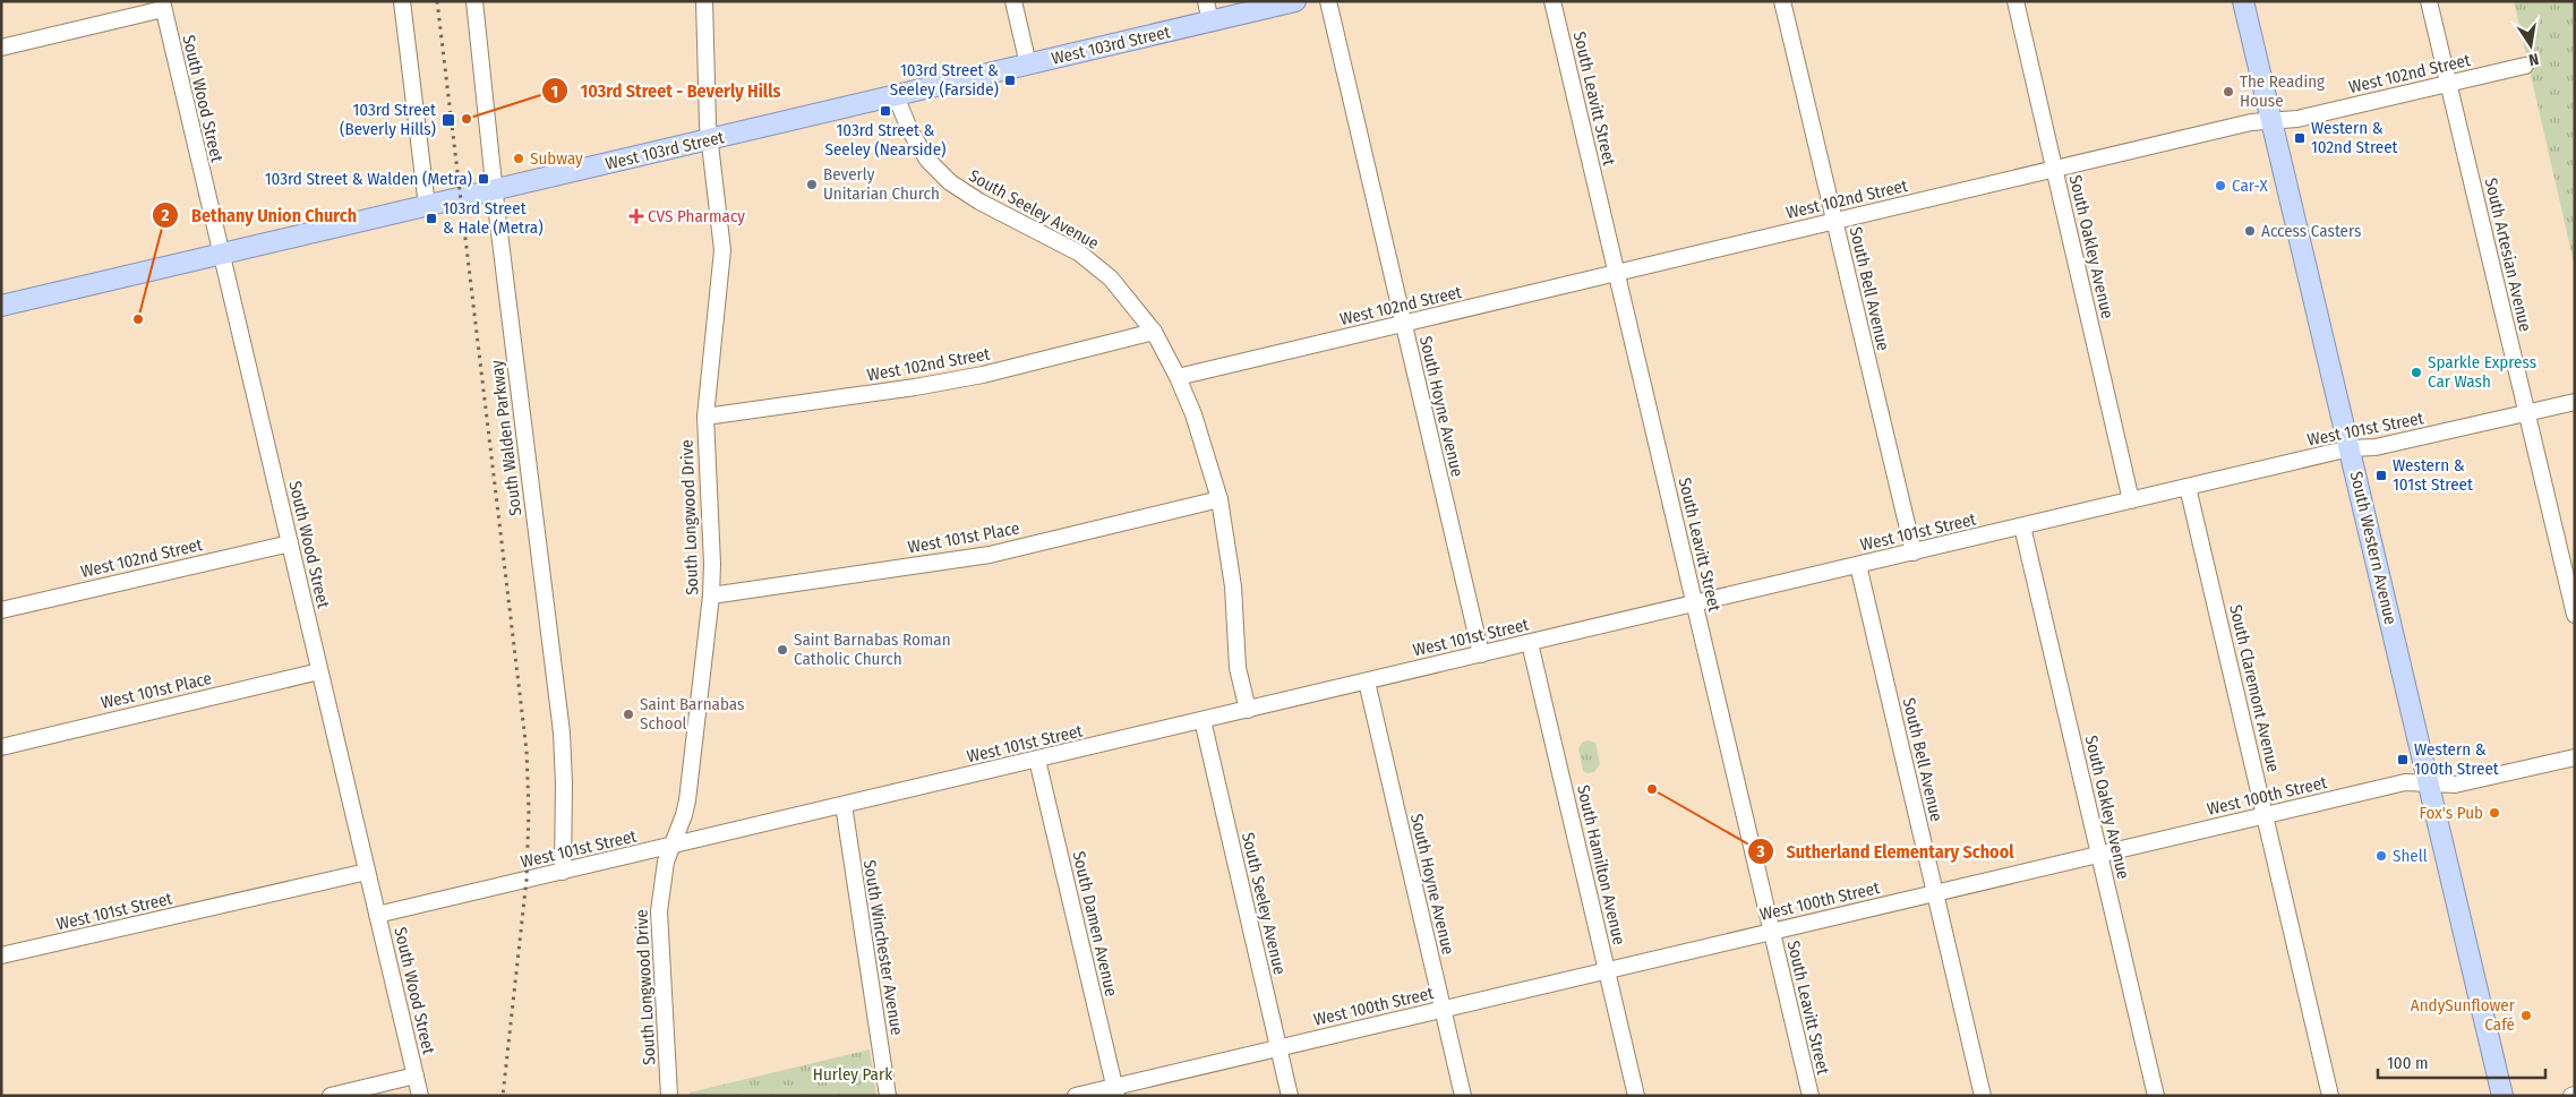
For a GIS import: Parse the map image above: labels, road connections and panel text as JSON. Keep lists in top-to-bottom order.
{
  "streets": {
    "main road": ["West 103rd Street", "South Western Avenue"],
    "street": [
      "West 102nd Street",
      "South Wood Street",
      "South Leavitt Street",
      "South Seeley Avenue",
      "South Oakley Avenue",
      "South Artesian Avenue",
      "South Bell Avenue",
      "South Hoyne Avenue",
      "West 101st Street",
      "South Walden Parkway",
      "South Longwood Drive",
      "West 101st Place",
      "South Claremont Avenue",
      "West 100th Street",
      "South Hamilton Avenue",
      "South Damen Avenue",
      "South Winchester Avenue"
    ]
  },
  "crossings": [
    ["West 103rd Street", "South Wood Street"],
    ["West 103rd Street", "South Seeley Avenue"],
    ["West 103rd Street", "South Walden Parkway"],
    ["West 103rd Street", "South Longwood Drive"],
    ["West 102nd Street", "South Wood Street"],
    ["West 102nd Street", "South Leavitt Street"],
    ["West 102nd Street", "South Seeley Avenue"],
    ["West 102nd Street", "South Oakley Avenue"],
    ["West 102nd Street", "South Artesian Avenue"],
    ["West 102nd Street", "South Bell Avenue"],
    ["West 102nd Street", "South Hoyne Avenue"],
    ["West 102nd Street", "South Longwood Drive"],
    ["West 102nd Street", "South Western Avenue"],
    ["South Wood Street", "West 101st Street"],
    ["South Wood Street", "West 101st Place"],
    ["South Leavitt Street", "West 101st Street"],
    ["South Leavitt Street", "West 100th Street"],
    ["South Seeley Avenue", "West 101st Street"],
    ["South Seeley Avenue", "West 101st Place"],
    ["South Seeley Avenue", "West 100th Street"],
    ["South Oakley Avenue", "West 101st Street"],
    ["South Oakley Avenue", "West 100th Street"],
    ["South Artesian Avenue", "West 101st Street"],
    ["South Bell Avenue", "West 101st Street"],
    ["South Bell Avenue", "West 100th Street"],
    ["South Hoyne Avenue", "West 101st Street"],
    ["South Hoyne Avenue", "West 100th Street"],
    ["West 101st Street", "South Walden Parkway"],
    ["West 101st Street", "South Longwood Drive"],
    ["West 101st Street", "South Western Avenue"],
    ["West 101st Street", "South Claremont Avenue"],
    ["West 101st Street", "South Hamilton Avenue"],
    ["West 101st Street", "South Damen Avenue"],
    ["West 101st Street", "South Winchester Avenue"],
    ["South Longwood Drive", "West 101st Place"],
    ["South Western Avenue", "West 100th Street"],
    ["South Claremont Avenue", "West 100th Street"],
    ["West 100th Street", "South Hamilton Avenue"],
    ["West 100th Street", "South Damen Avenue"]
  ],
  "parks": ["Hurley Park"],
  "places": {
    "transit": [
      "103rd Street & Seeley (Farside)",
      "103rd Street & Seeley (Nearside)",
      "103rd Street (Beverly Hills)",
      "Western & 102nd Street",
      "103rd Street & Walden (Metra)",
      "103rd Street & Hale (Metra)",
      "Western & 101st Street",
      "Western & 100th Street"
    ],
    "other": [
      "The Reading House",
      "103rd Street - Beverly Hills",
      "Subway",
      "Beverly Unitarian Church",
      "Car-X",
      "Access Casters",
      "Bethany Union Church",
      "Sparkle Express Car Wash",
      "Saint Barnabas Roman Catholic Church",
      "Saint Barnabas School",
      "Sutherland Elementary School",
      "Fox's Pub",
      "Shell",
      "AndySunflower Café"
    ],
    "health": ["CVS Pharmacy"]
  },
  "scale_bar": "100 m",
  "north": "bottom"
}
